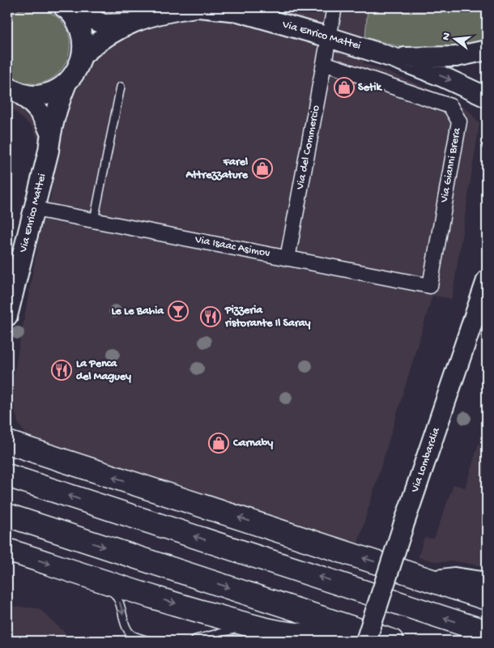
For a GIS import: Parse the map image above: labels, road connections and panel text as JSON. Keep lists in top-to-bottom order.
{
  "streets": {
    "street": [
      "Via Enrico Mattei",
      "Via del Commercio",
      "Via Gianni Brera",
      "Via Isaac Asimov",
      "Via Lombardia"
    ]
  },
  "crossings": [
    ["Via Enrico Mattei", "Via del Commercio"],
    ["Via Enrico Mattei", "Via Isaac Asimov"],
    ["Via del Commercio", "Via Gianni Brera"],
    ["Via del Commercio", "Via Isaac Asimov"],
    ["Via Gianni Brera", "Via Isaac Asimov"]
  ],
  "places": {
    "shop": ["Setik", "Farel Attrezzature", "Carnaby"],
    "bar": ["Le Le Bahia"],
    "restaurant": ["Pizzeria ristorante Il Saray", "La Penca del Maguey"]
  },
  "north": "left"
}
